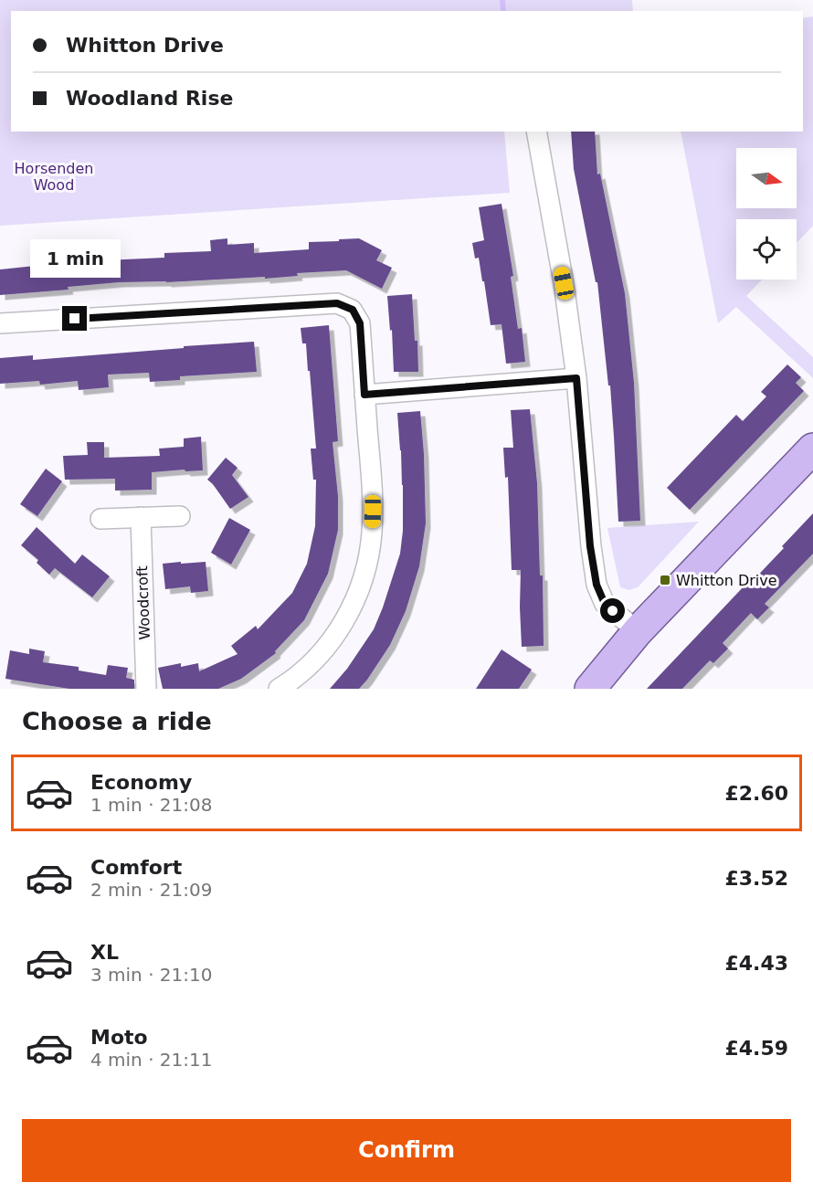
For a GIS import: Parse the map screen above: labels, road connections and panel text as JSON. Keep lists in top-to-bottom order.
{
  "streets": {
    "street": ["Woodcroft"]
  },
  "parks": ["Horsenden Wood"],
  "places": {
    "transit": ["Whitton Drive"]
  },
  "north": "right",
  "page": {
    "banner": ["Whitton Drive", "Woodland Rise"],
    "bubble": "1 min",
    "heading": "Choose a ride",
    "list": [
      {
        "name": "Economy",
        "note": "1 min · 21:08",
        "value": "£2.60"
      },
      {
        "name": "Comfort",
        "note": "2 min · 21:09",
        "value": "£3.52"
      },
      {
        "name": "XL",
        "note": "3 min · 21:10",
        "value": "£4.43"
      },
      {
        "name": "Moto",
        "note": "4 min · 21:11",
        "value": "£4.59"
      }
    ],
    "buttons": "Confirm"
  }
}
